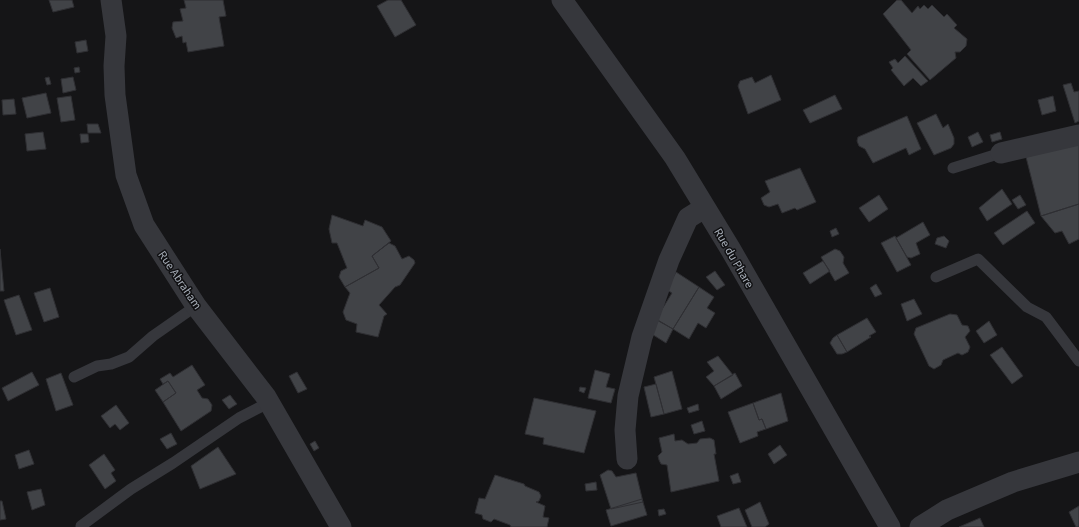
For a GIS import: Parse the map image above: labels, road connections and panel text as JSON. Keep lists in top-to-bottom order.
{
  "streets": {
    "street": ["Rue du Phare", "Rue Abraham"]
  }
}
